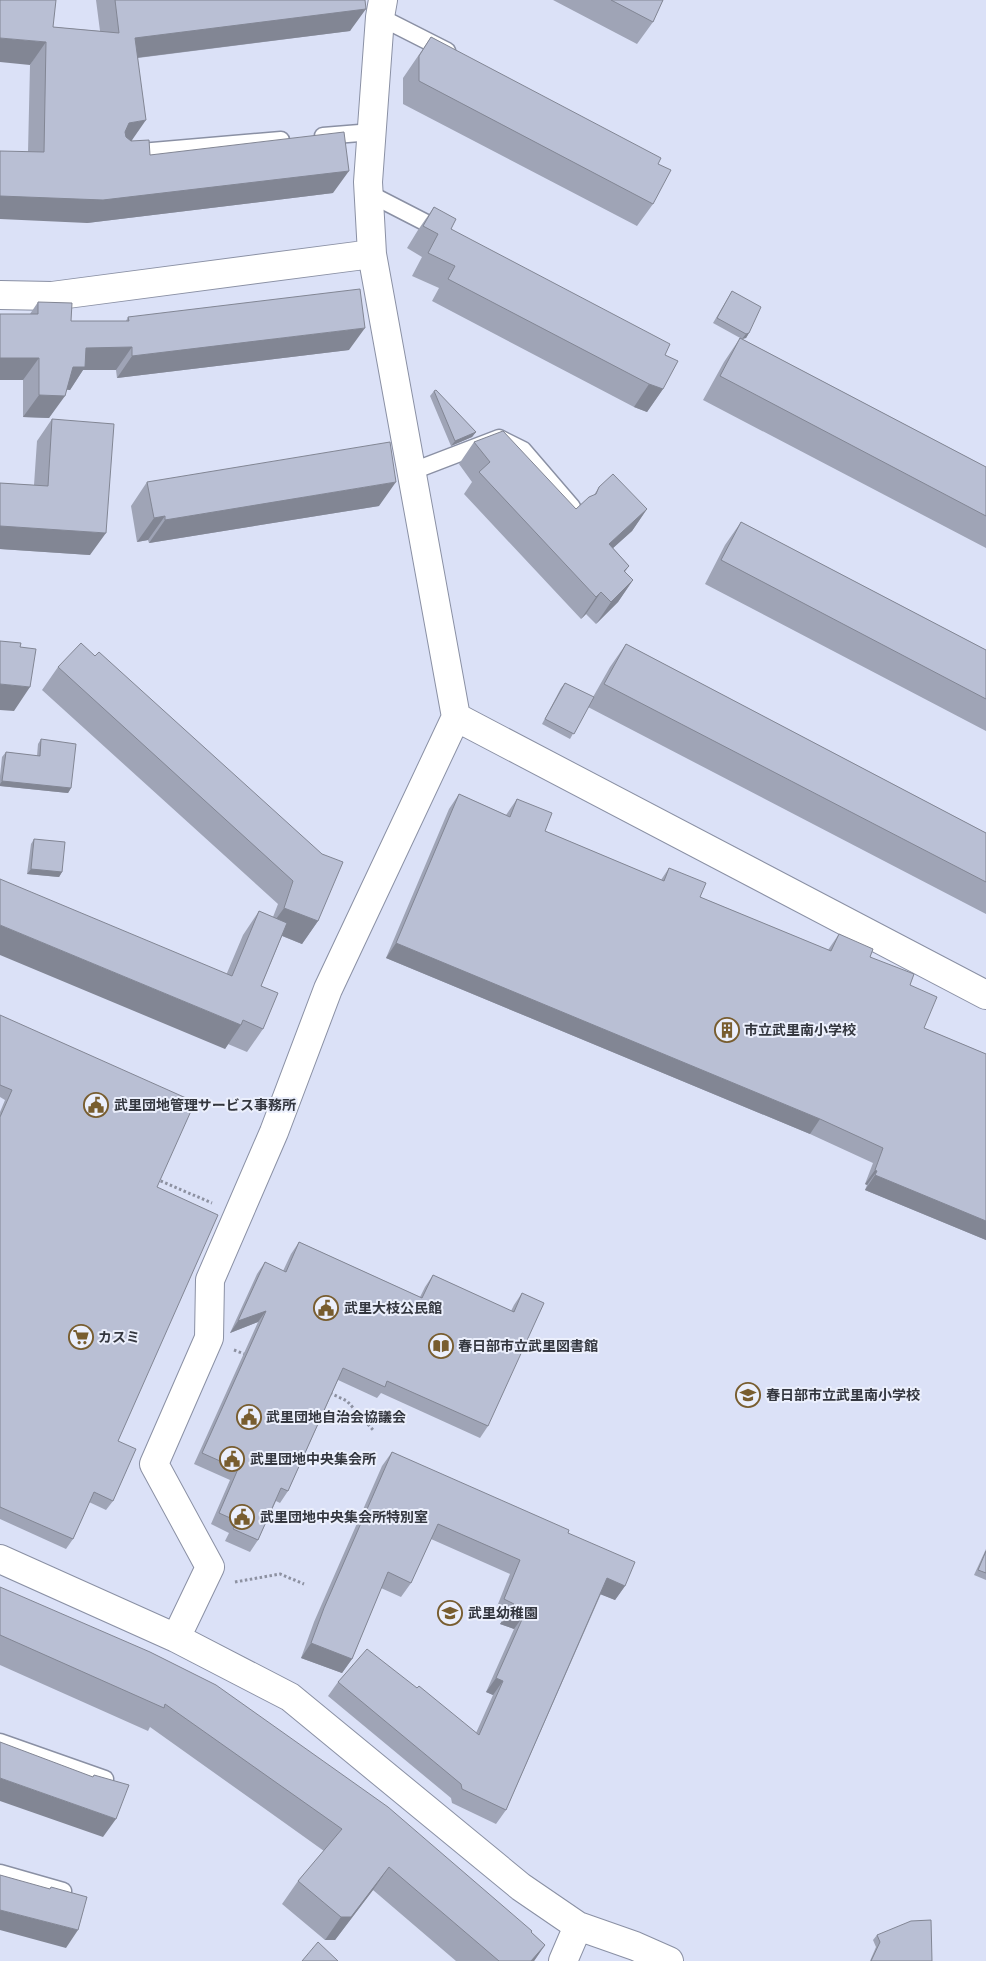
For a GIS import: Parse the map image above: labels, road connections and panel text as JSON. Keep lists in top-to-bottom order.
{
  "places": {
    "building": ["市立武里南小学校"],
    "public building": [
      "武里団地管理サービス事務所",
      "武里大枝公民館",
      "武里団地自治会協議会",
      "武里団地中央集会所",
      "武里団地中央集会所特別室"
    ],
    "supermarket": ["カスミ"],
    "library": ["春日部市立武里図書館"],
    "school or university": ["春日部市立武里南小学校", "武里幼稚園"]
  }
}
